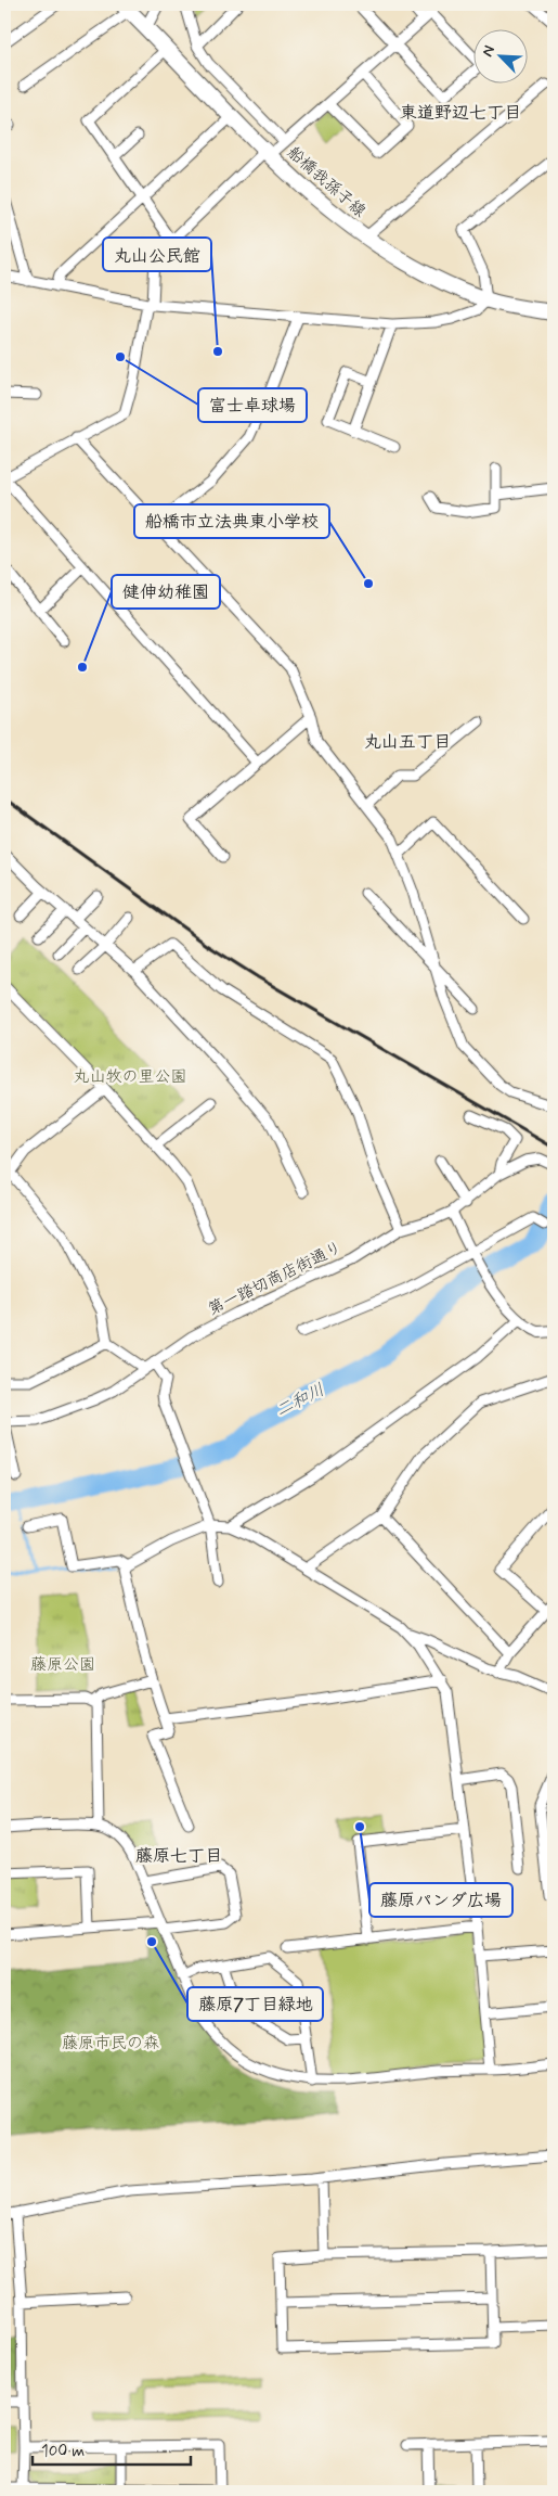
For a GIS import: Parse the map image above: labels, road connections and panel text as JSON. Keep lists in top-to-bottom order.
{
  "streets": {
    "main road": ["船橋我孫子線"],
    "street": ["第一踏切商店街通り"]
  },
  "districts": ["東道野辺七丁目", "丸山五丁目", "藤原七丁目"],
  "water": ["二和川"],
  "parks": ["丸山牧の里公園", "藤原公園", "藤原市民の森"],
  "places": [
    "丸山公民館",
    "富士卓球場",
    "船橋市立法典東小学校",
    "健伸幼稚園",
    "藤原パンダ広場",
    "藤原7丁目緑地"
  ],
  "scale_bar": "100 m",
  "north": "top left"
}
